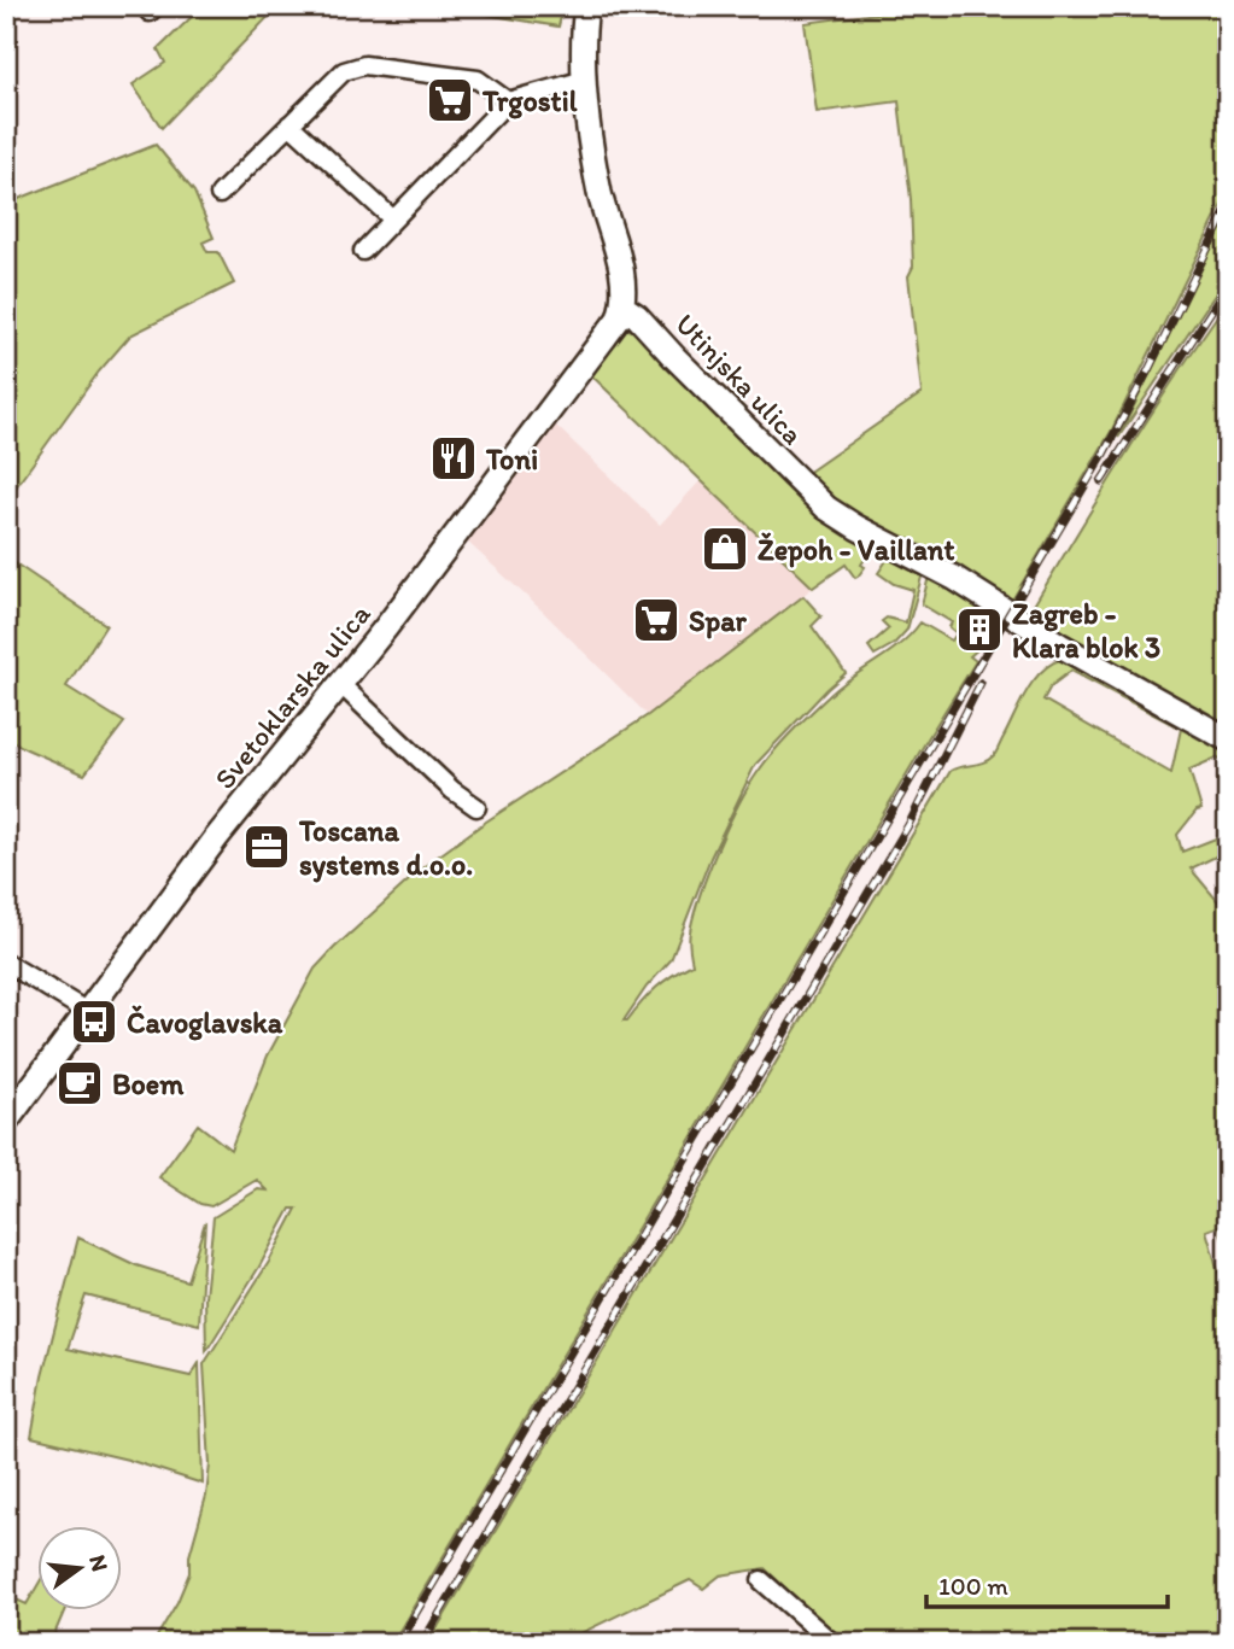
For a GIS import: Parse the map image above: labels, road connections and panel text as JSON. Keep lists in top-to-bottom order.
{
  "streets": {
    "street": ["Utinjska ulica", "Svetoklarska ulica"]
  },
  "crossings": [
    ["Utinjska ulica", "Svetoklarska ulica"]
  ],
  "places": {
    "supermarket": ["Trgostil", "Spar"],
    "restaurant": ["Toni"],
    "shop": ["Žepoh - Vaillant"],
    "building": ["Zagreb - Klara blok 3"],
    "office": ["Toscana systems d.o.o."],
    "bus stop": ["Čavoglavska"],
    "cafe": ["Boem"]
  },
  "scale_bar": "100 m",
  "north": "right"
}
